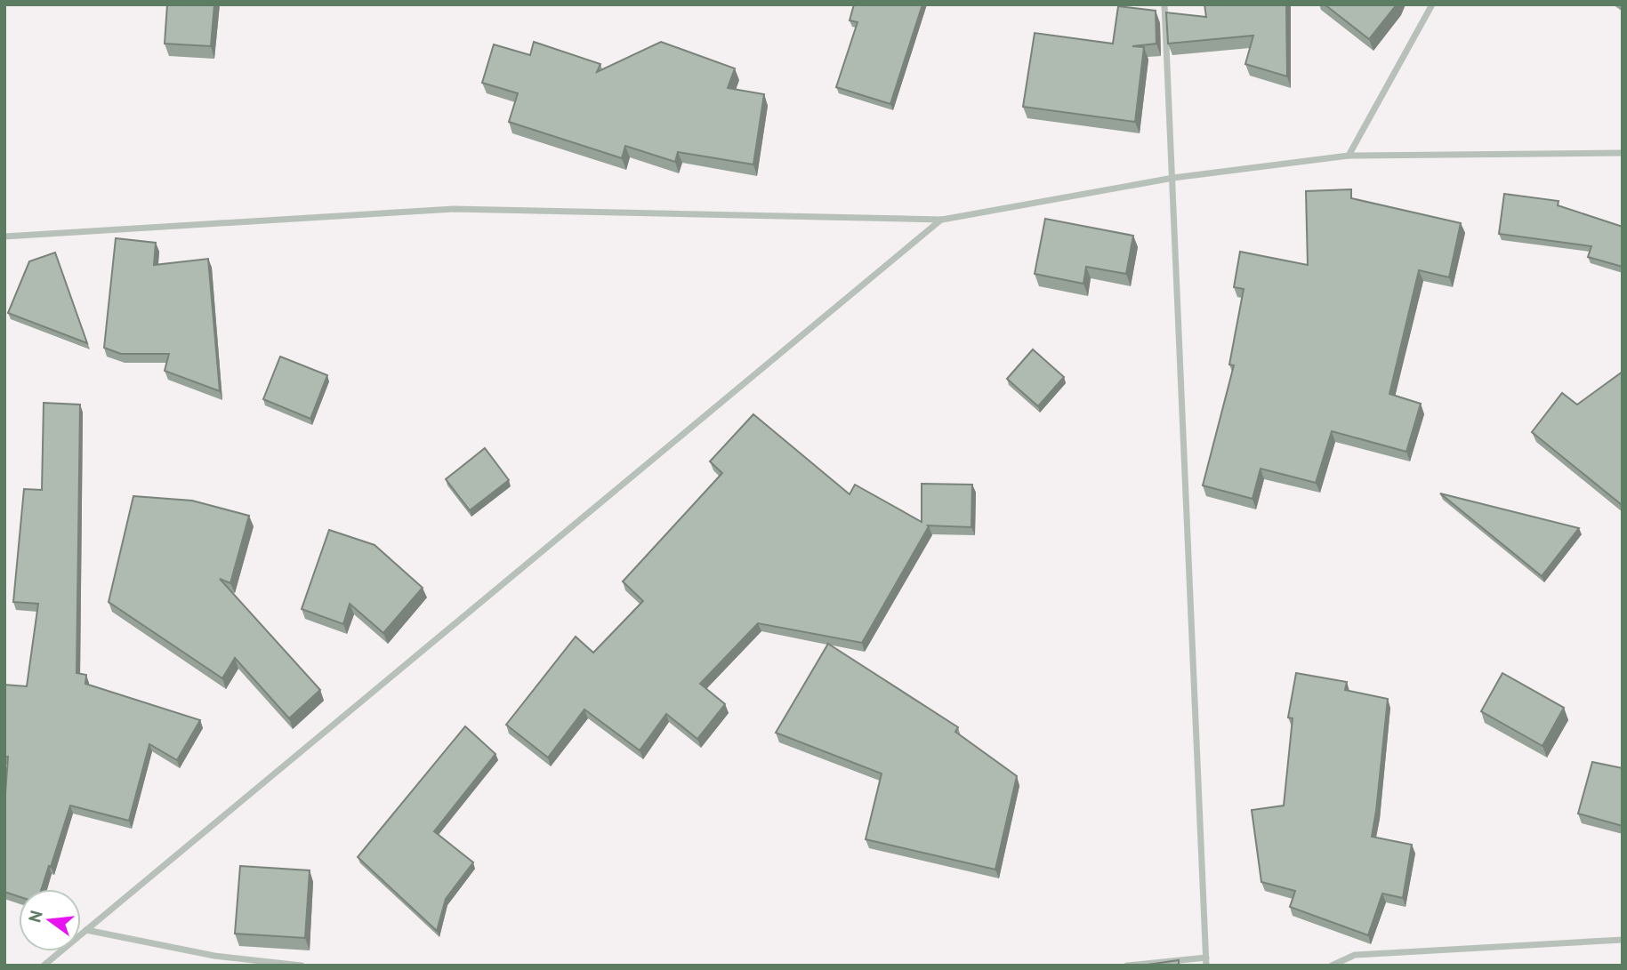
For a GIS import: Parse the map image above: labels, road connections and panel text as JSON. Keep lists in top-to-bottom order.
{
  "north": "left"
}
